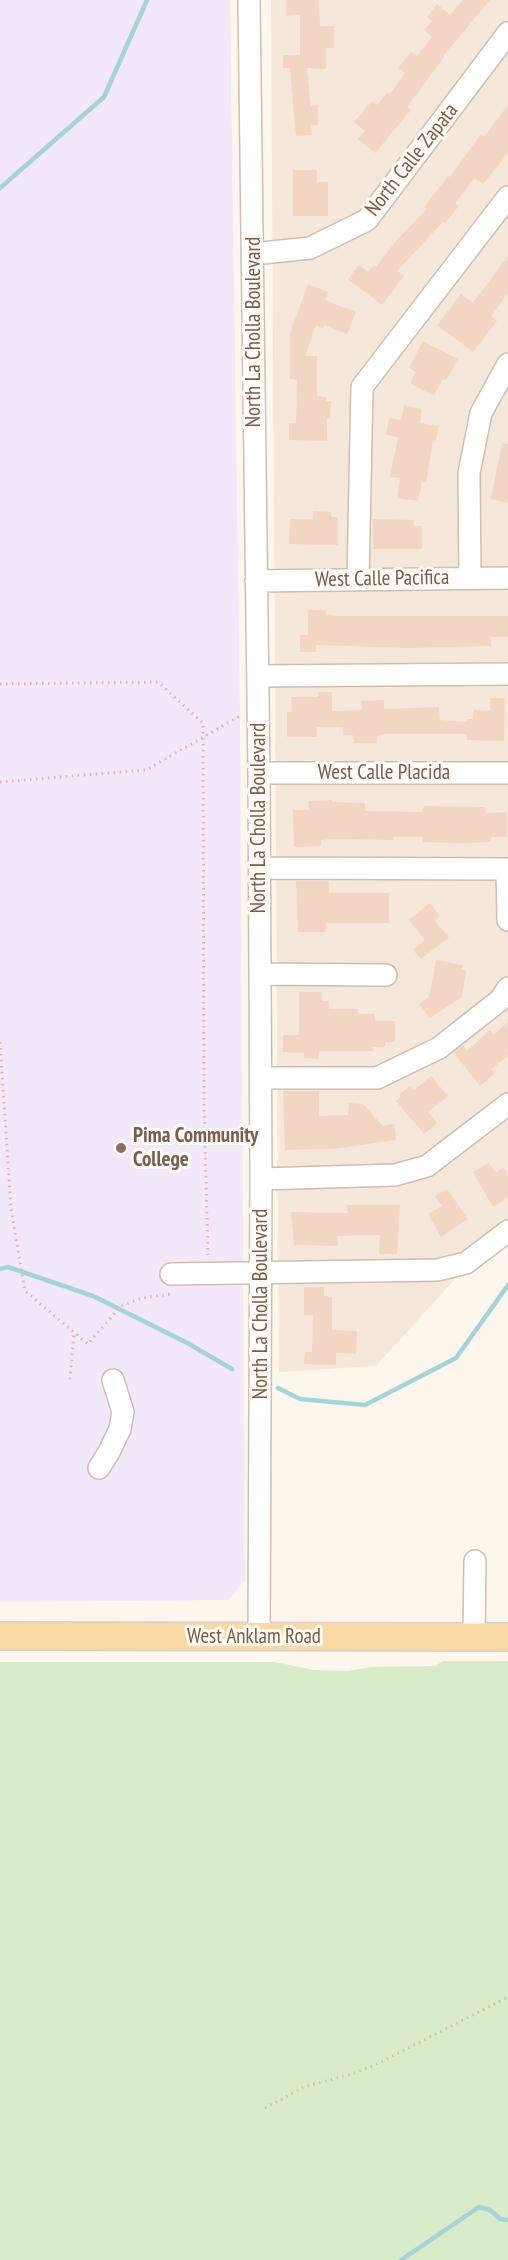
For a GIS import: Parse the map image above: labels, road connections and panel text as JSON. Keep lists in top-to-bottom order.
{
  "streets": {
    "main road": ["West Anklam Road"],
    "street": [
      "North Calle Zapata",
      "North La Cholla Boulevard",
      "West Calle Pacifica",
      "West Calle Placida"
    ]
  },
  "crossings": [
    ["North Calle Zapata", "North La Cholla Boulevard"],
    ["North La Cholla Boulevard", "West Calle Pacifica"],
    ["North La Cholla Boulevard", "West Calle Placida"],
    ["North La Cholla Boulevard", "West Anklam Road"]
  ],
  "places": ["Pima Community College"]
}
